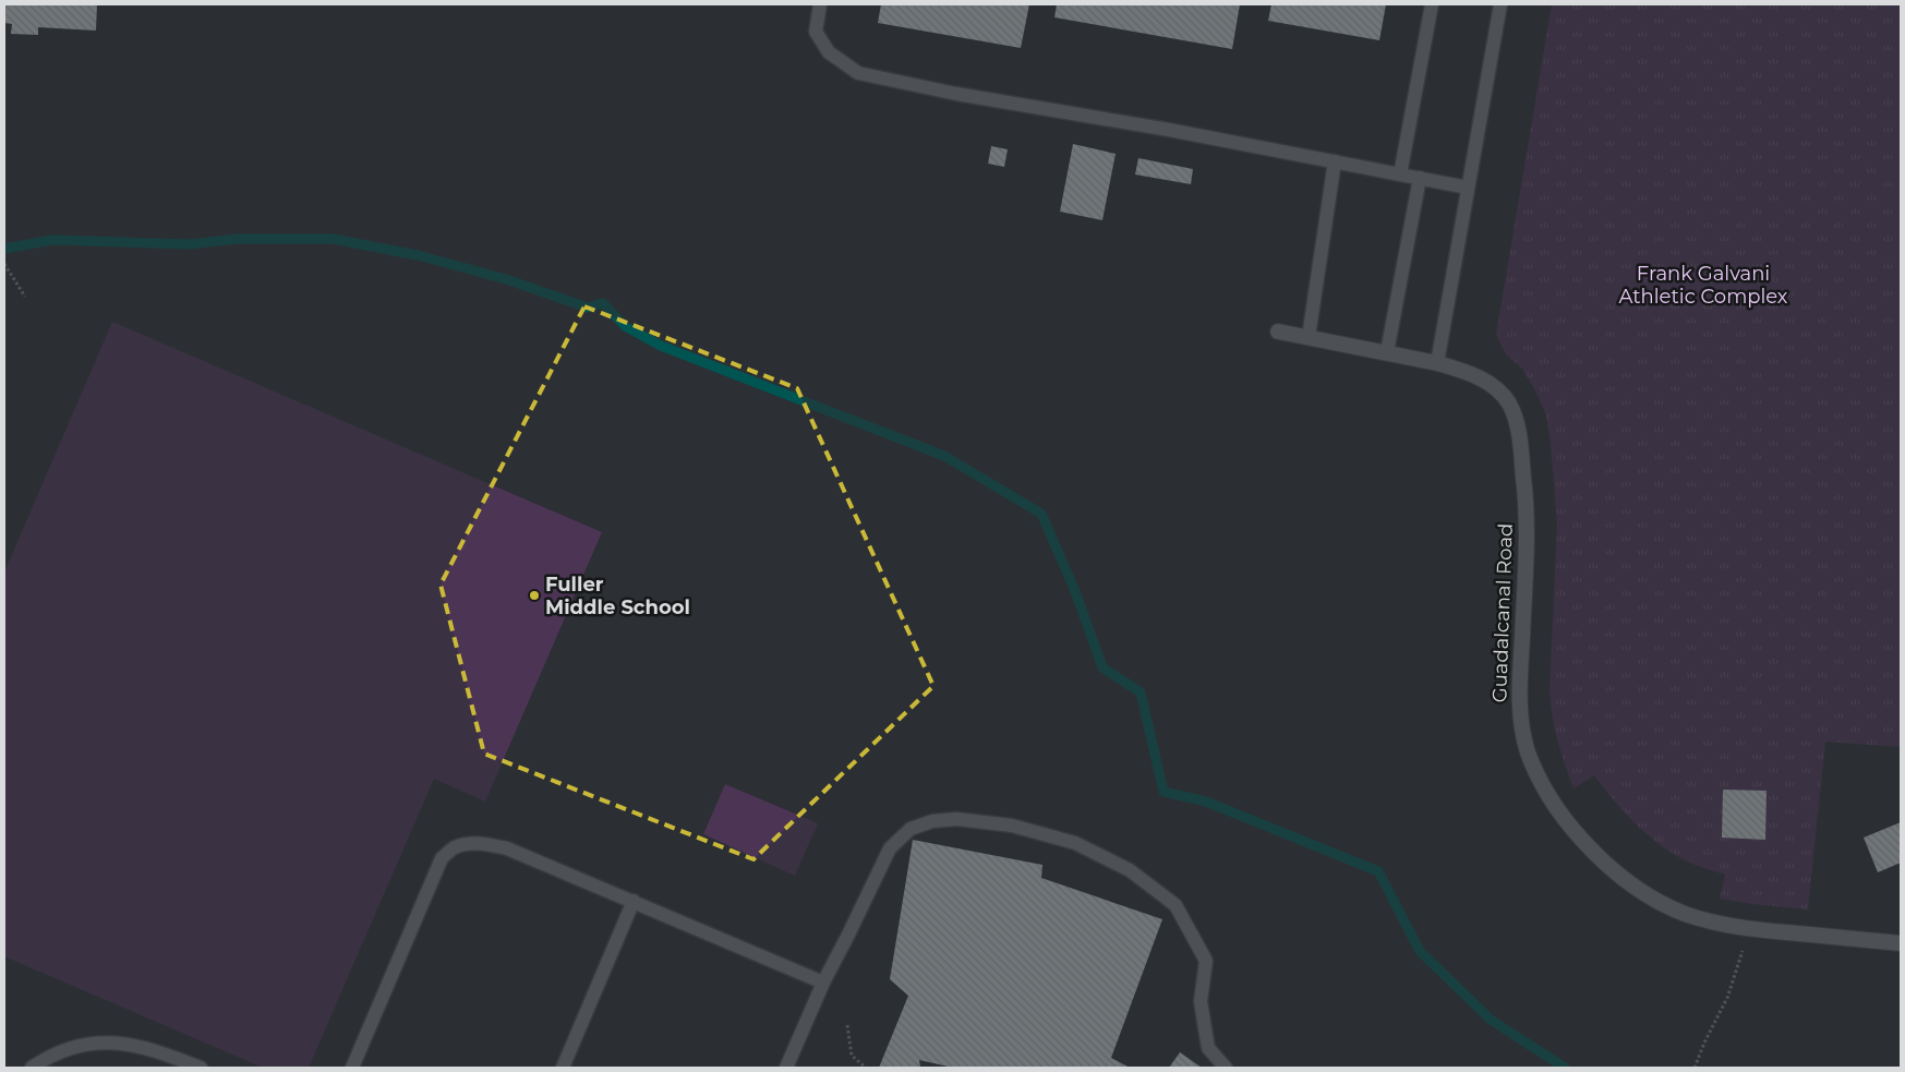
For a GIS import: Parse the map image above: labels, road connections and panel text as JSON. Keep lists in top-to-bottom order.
{
  "streets": {
    "street": ["Guadalcanal Road"]
  },
  "parks": ["Frank Galvani Athletic Complex"],
  "places": ["Fuller Middle School"]
}
